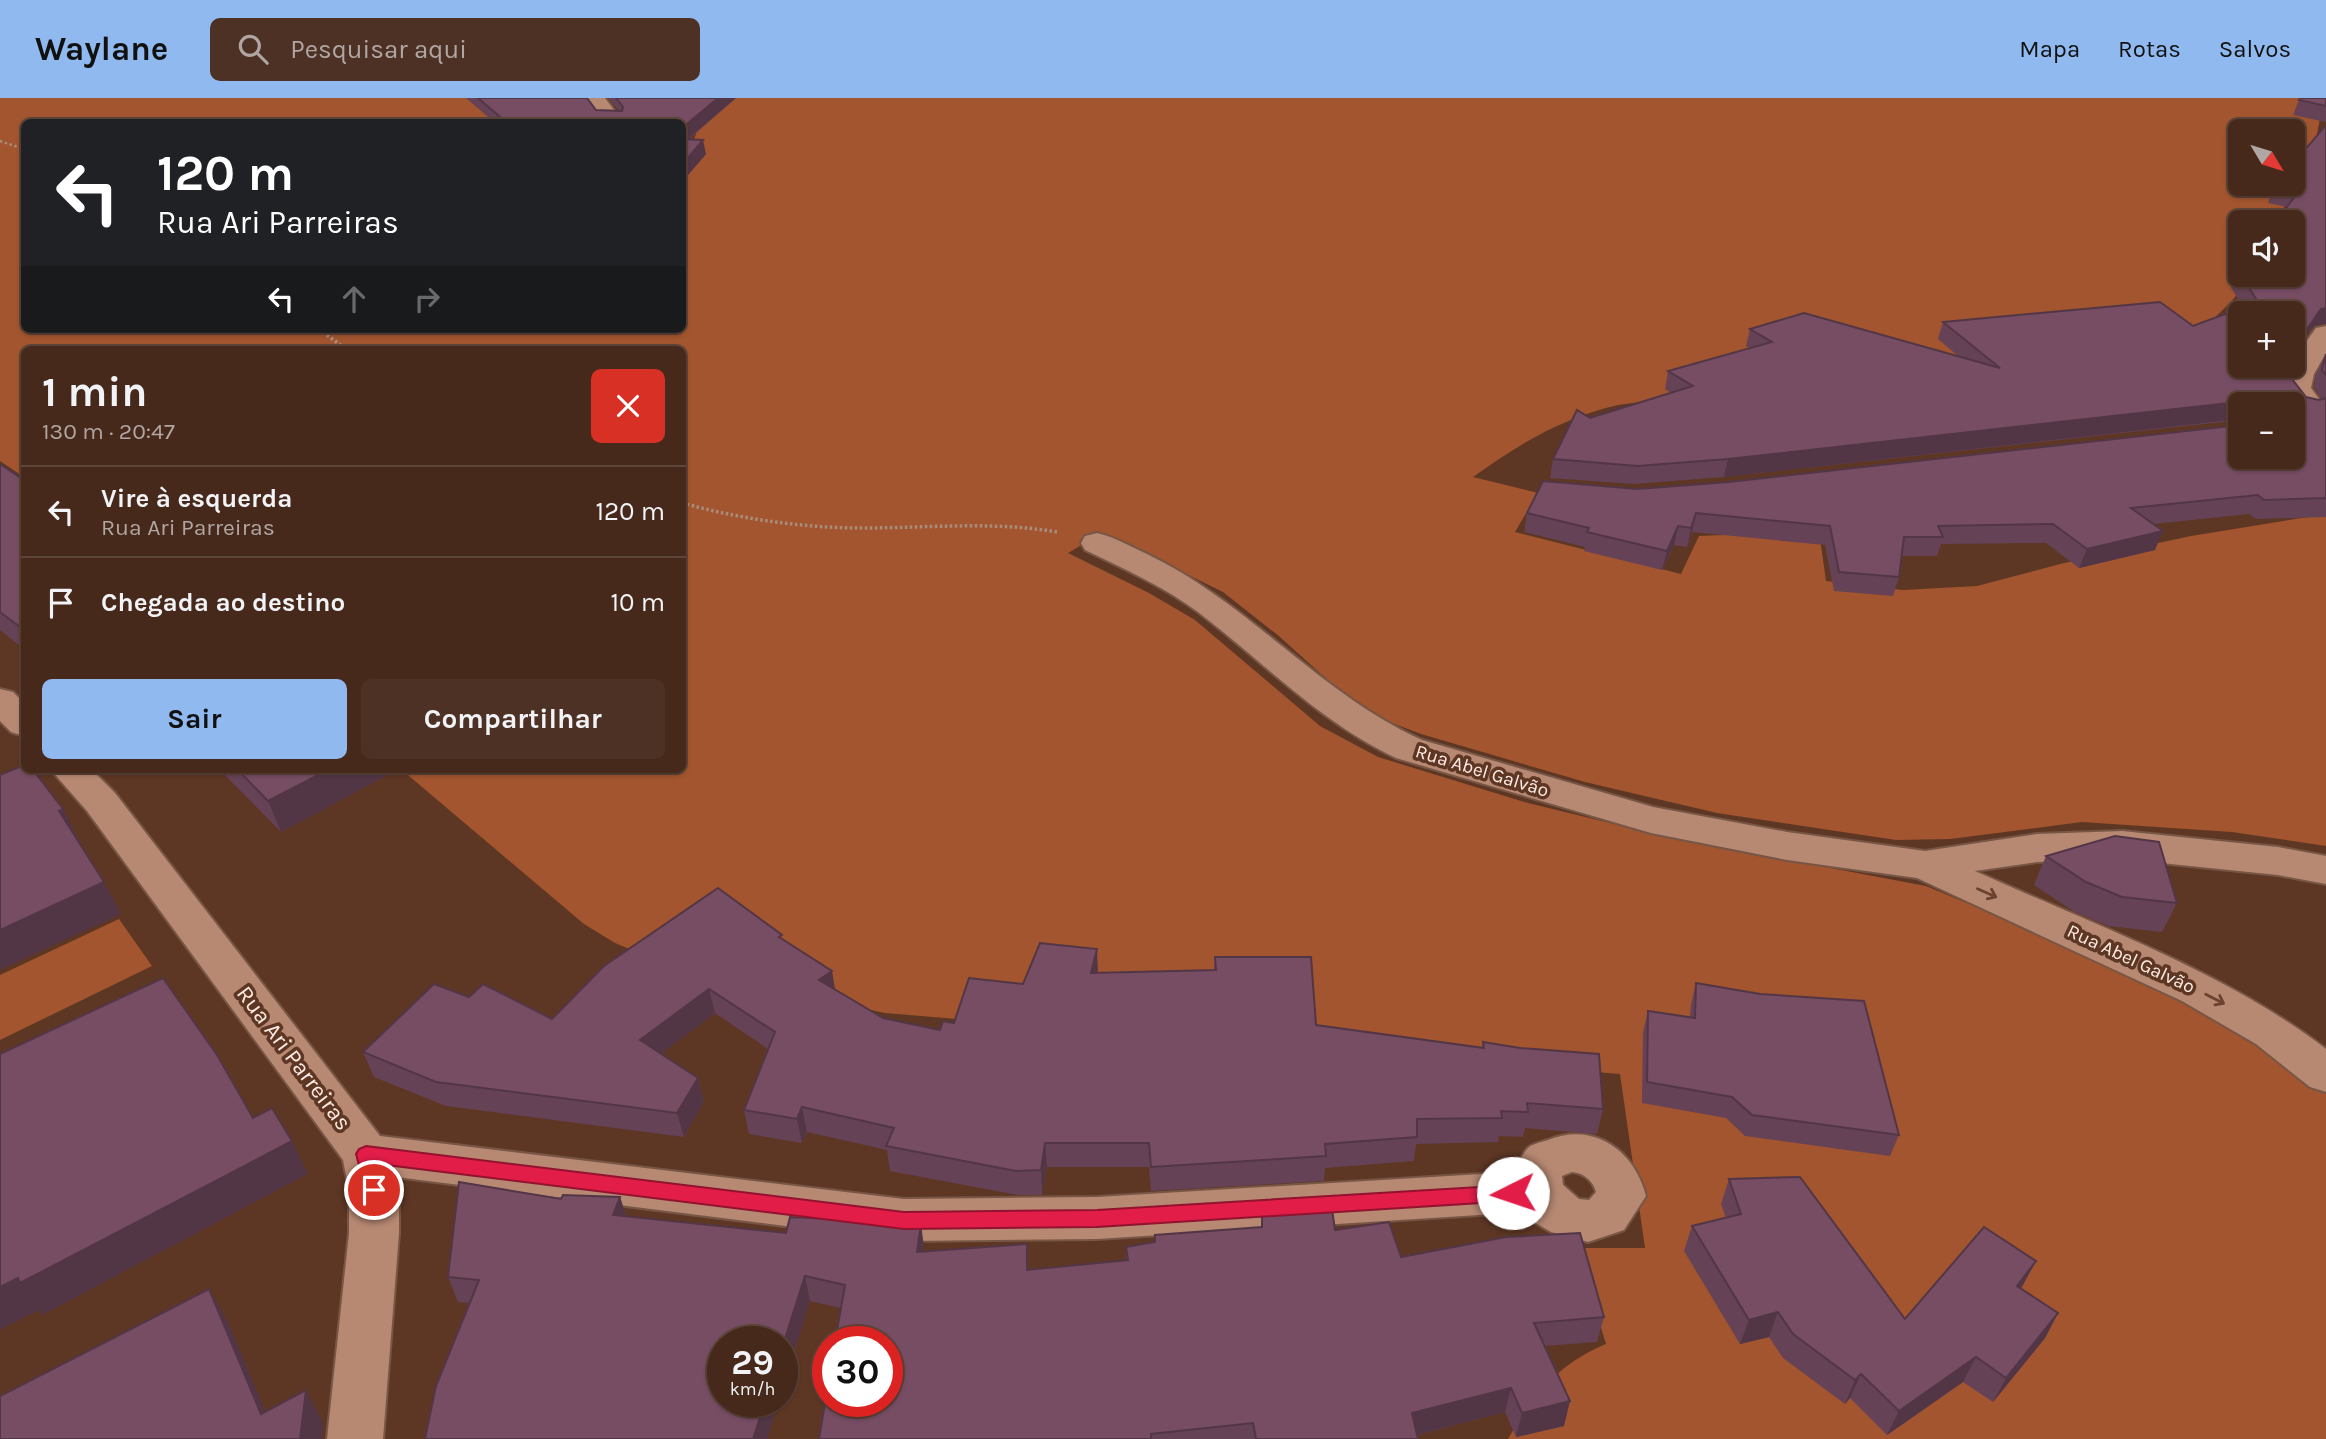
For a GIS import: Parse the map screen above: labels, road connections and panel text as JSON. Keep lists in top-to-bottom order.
{
  "streets": {
    "street": ["Rua Abel Galvão", "Rua Ari Parreiras"]
  },
  "north": "bottom right",
  "page": {
    "header": "Waylane",
    "search": "Pesquisar aqui",
    "nav": ["Mapa", "Rotas", "Salvos"],
    "map_buttons": ["+", "−"],
    "turn": ["120 m", "Rua Ari Parreiras"],
    "heading": ["1 min", "130 m · 20:47"],
    "list": [
      {
        "name": "Vire à esquerda",
        "note": "Rua Ari Parreiras",
        "value": "120 m"
      },
      {
        "name": "Chegada ao destino",
        "value": "10 m"
      }
    ],
    "buttons": ["Sair", "Compartilhar"],
    "speed": "29 km/h",
    "limit": "30"
  }
}
